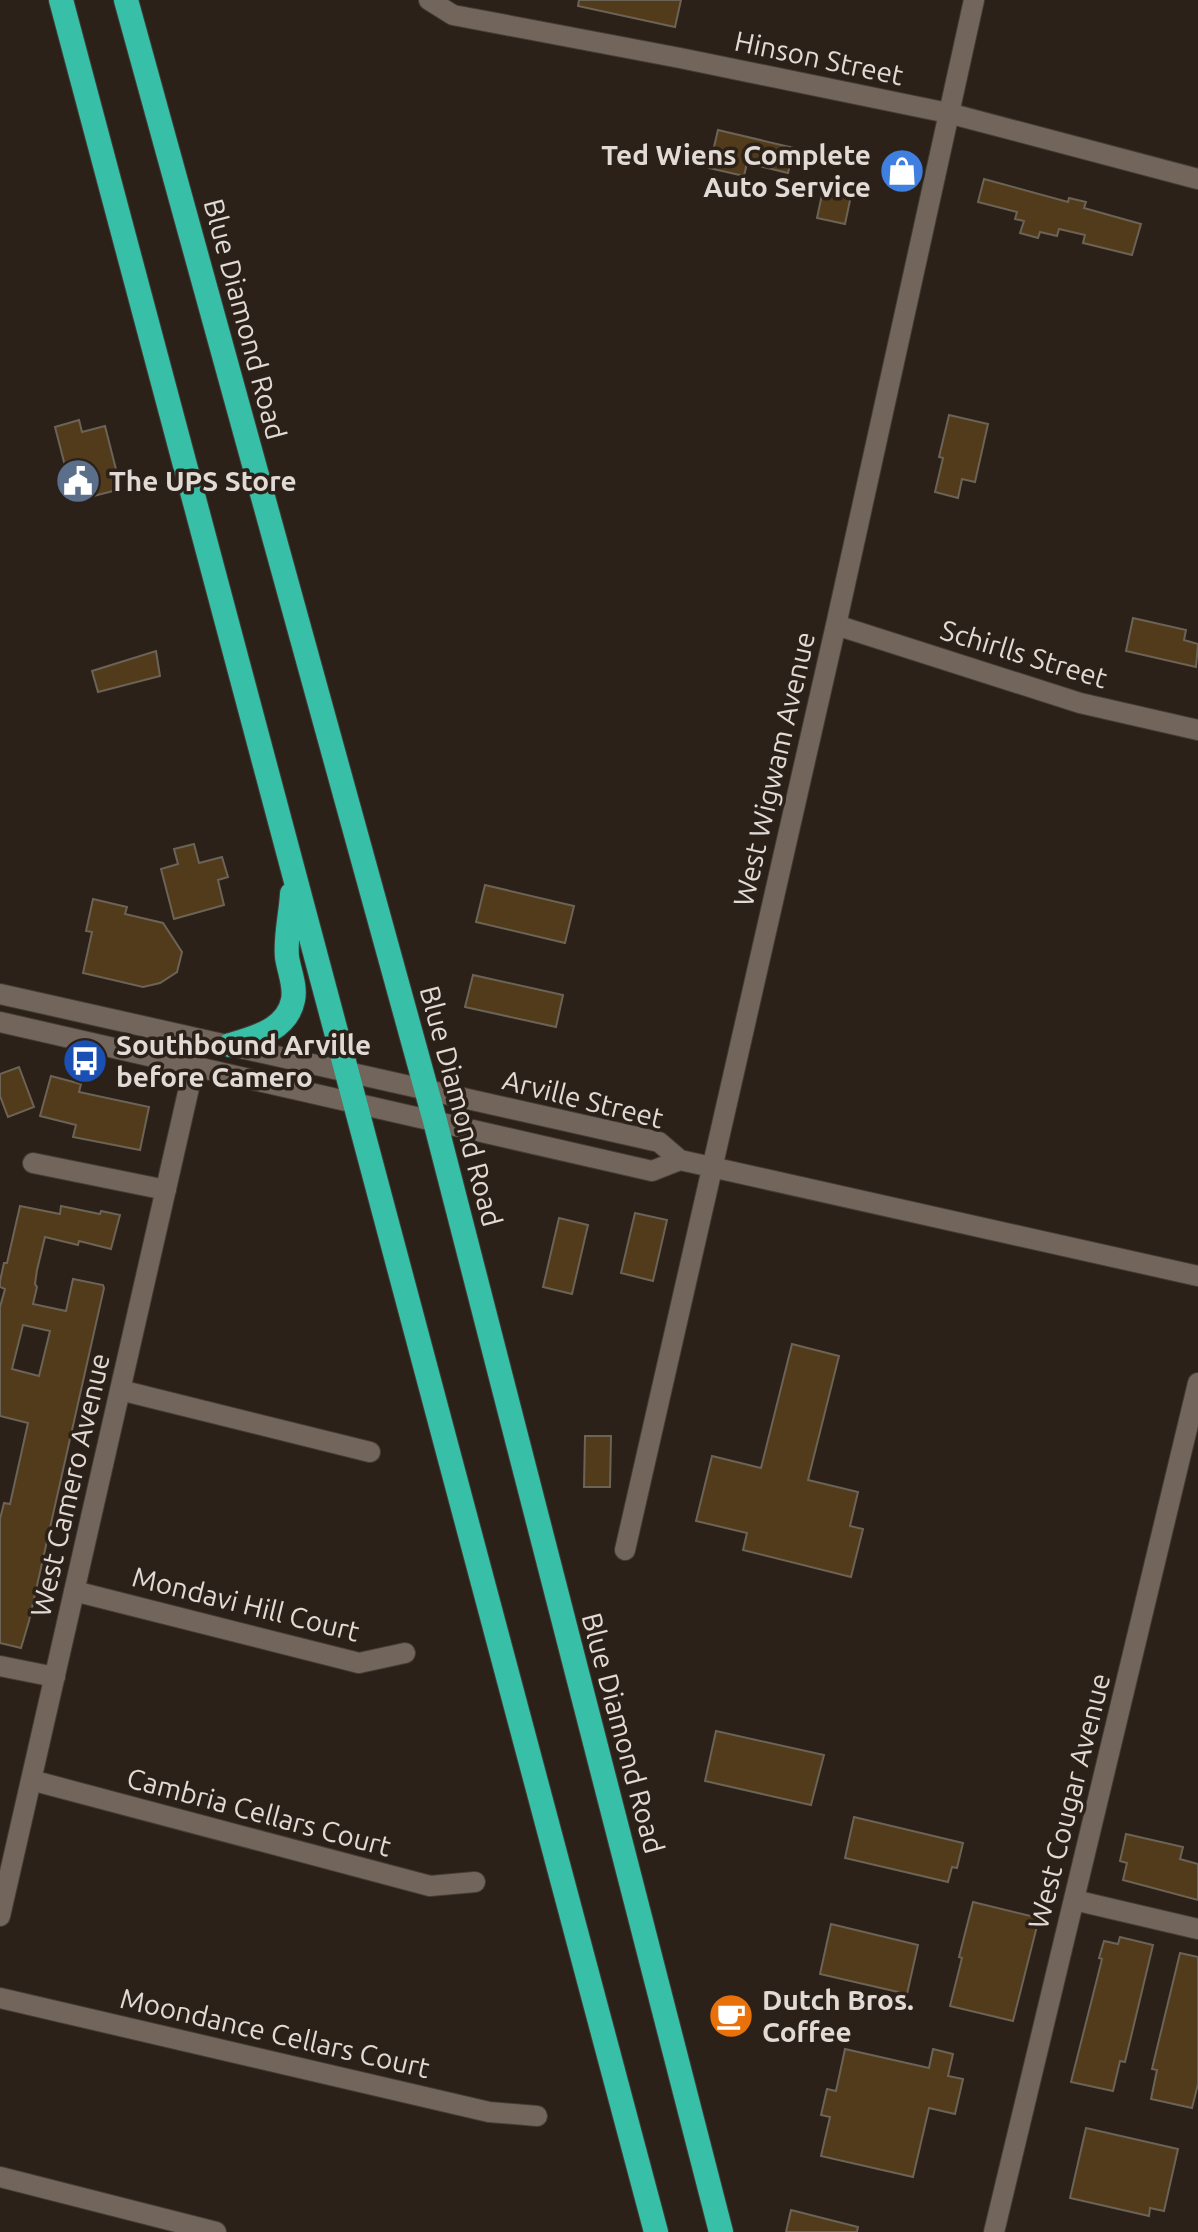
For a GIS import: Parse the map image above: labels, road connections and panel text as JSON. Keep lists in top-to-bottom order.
{
  "streets": {
    "highway": ["Blue Diamond Road"],
    "street": [
      "Hinson Street",
      "Schirlls Street",
      "West Wigwam Avenue",
      "Arville Street",
      "West Camero Avenue",
      "Mondavi Hill Court",
      "West Cougar Avenue",
      "Cambria Cellars Court",
      "Moondance Cellars Court"
    ]
  },
  "crossings": [
    ["Hinson Street", "West Wigwam Avenue"],
    ["Blue Diamond Road", "Arville Street"],
    ["Schirlls Street", "West Wigwam Avenue"],
    ["West Wigwam Avenue", "Arville Street"],
    ["Arville Street", "West Camero Avenue"],
    ["West Camero Avenue", "Mondavi Hill Court"],
    ["West Camero Avenue", "Cambria Cellars Court"]
  ],
  "places": {
    "shop": ["Ted Wiens Complete Auto Service"],
    "public building": ["The UPS Store"],
    "bus stop": ["Southbound Arville before Camero"],
    "cafe": ["Dutch Bros. Coffee"]
  }
}
